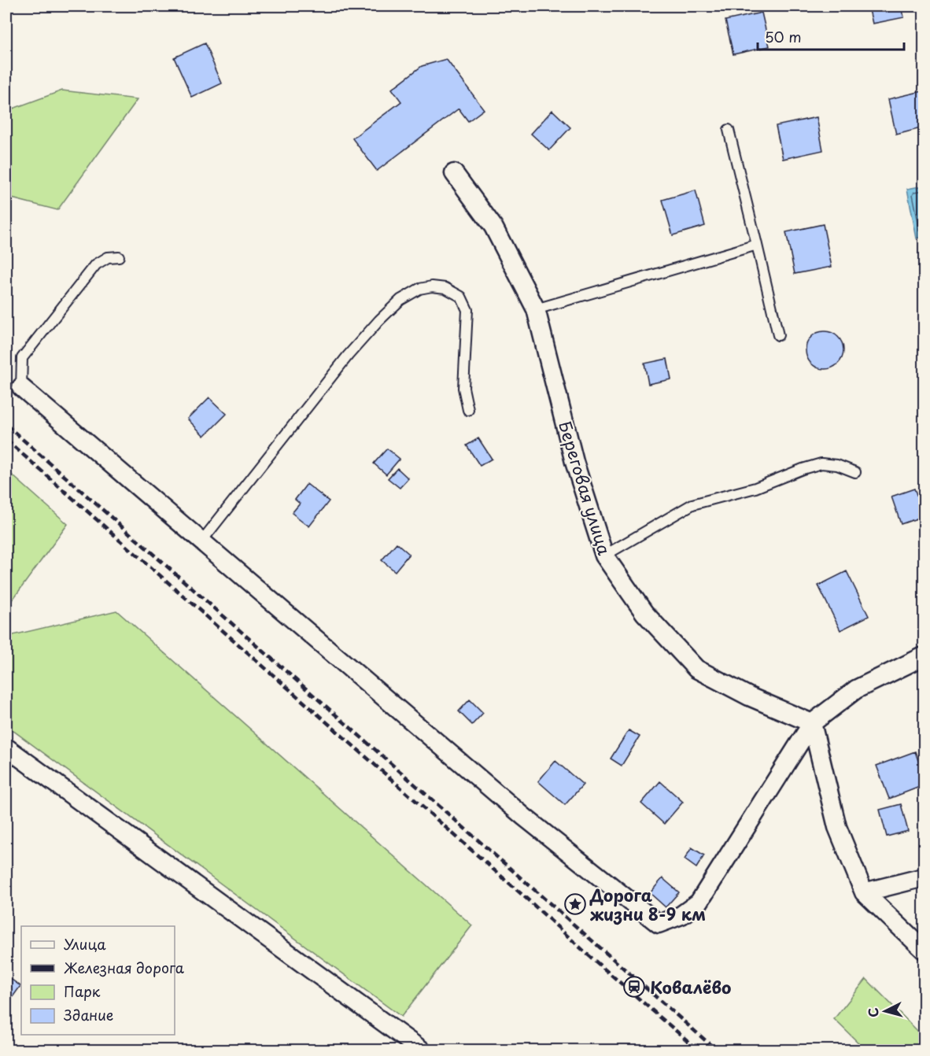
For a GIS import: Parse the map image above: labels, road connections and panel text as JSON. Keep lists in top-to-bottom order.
{
  "streets": {
    "street": ["Береговая улица"]
  },
  "places": {
    "place": ["Дорога жизни 8-9 км"],
    "station": ["Ковалёво"]
  },
  "legend": [
    "Улица",
    "Железная дорога",
    "Парк",
    "Здание"
  ],
  "scale_bar": "50 m",
  "north": "left"
}
